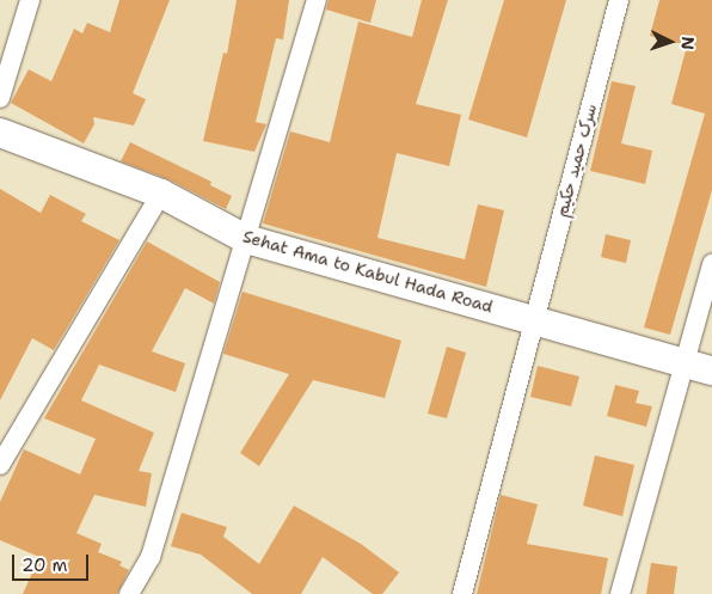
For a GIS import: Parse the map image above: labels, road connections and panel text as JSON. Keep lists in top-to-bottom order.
{
  "streets": {
    "main road": ["Sehat Ama to Kabul Hada Road"],
    "street": ["سرک حمید حکیم"]
  },
  "crossings": [
    ["سرک حمید حکیم", "Sehat Ama to Kabul Hada Road"]
  ],
  "scale_bar": "20 m",
  "north": "right"
}
